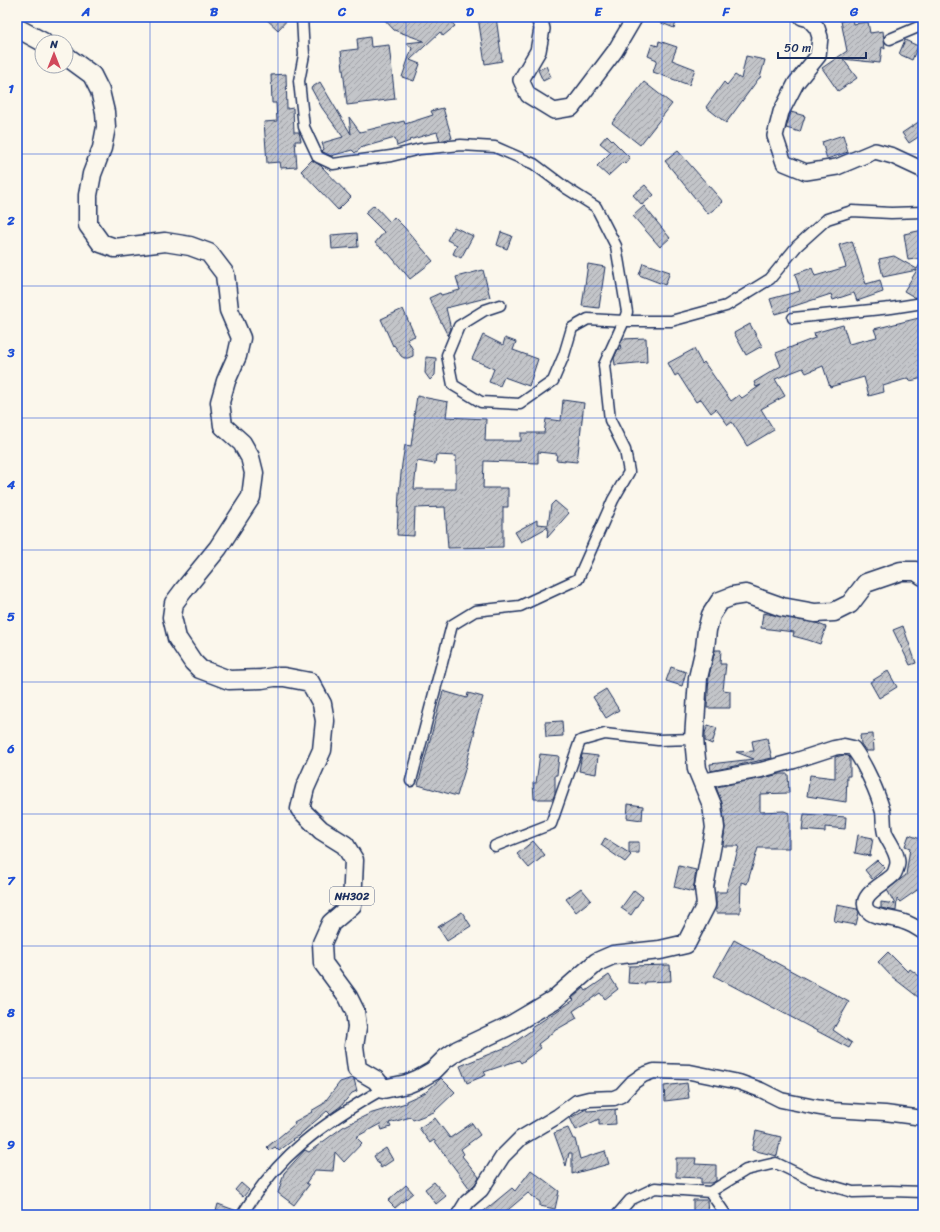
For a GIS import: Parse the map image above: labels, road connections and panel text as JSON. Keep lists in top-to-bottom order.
{
  "streets": {
    "highway": ["NH302"]
  },
  "scale_bar": "50 m",
  "north": "top",
  "grid": {
    "columns": [
      "A",
      "B",
      "C",
      "D",
      "E",
      "F",
      "G"
    ],
    "rows": [
      "1",
      "2",
      "3",
      "4",
      "5",
      "6",
      "7",
      "8",
      "9"
    ]
  }
}
